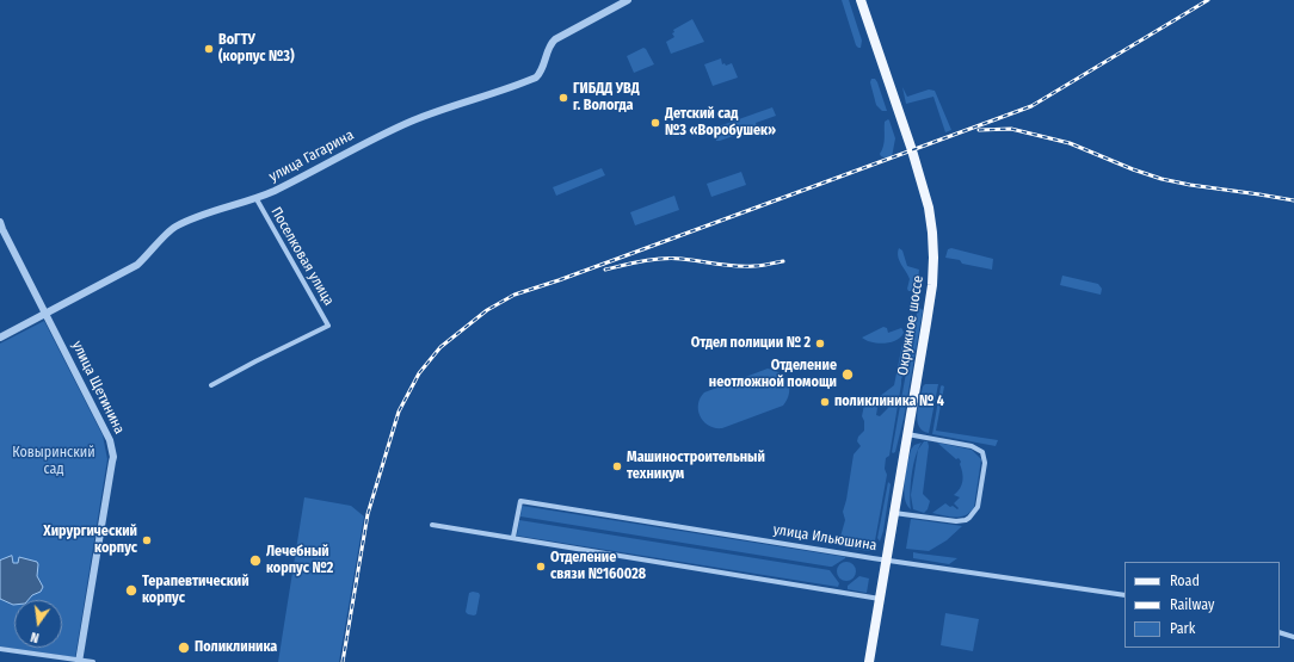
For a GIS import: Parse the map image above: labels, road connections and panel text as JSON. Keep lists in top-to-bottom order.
{
  "streets": {
    "main road": ["Окружное шоссе"],
    "street": [
      "улица Гагарина",
      "Поселковая улица",
      "улица Щетинина",
      "улица Ильюшина"
    ]
  },
  "crossings": [
    ["улица Гагарина", "Поселковая улица"],
    ["улица Гагарина", "улица Щетинина"],
    ["Окружное шоссе", "улица Ильюшина"]
  ],
  "parks": ["Ковыринский сад"],
  "places": [
    "ВоГТУ (корпус №3)",
    "ГИБДД УВД г. Вологда",
    "Детский сад №3 «Воробушек»",
    "Отдел полиции № 2",
    "Отделение неотложной помощи",
    "поликлиника № 4",
    "Машиностроительный техникум",
    "Хирургический корпус",
    "Лечебный корпус №2",
    "Отделение связи №160028",
    "Терапевтический корпус",
    "Поликлиника"
  ],
  "legend": ["Road", "Railway", "Park"],
  "north": "bottom"
}
